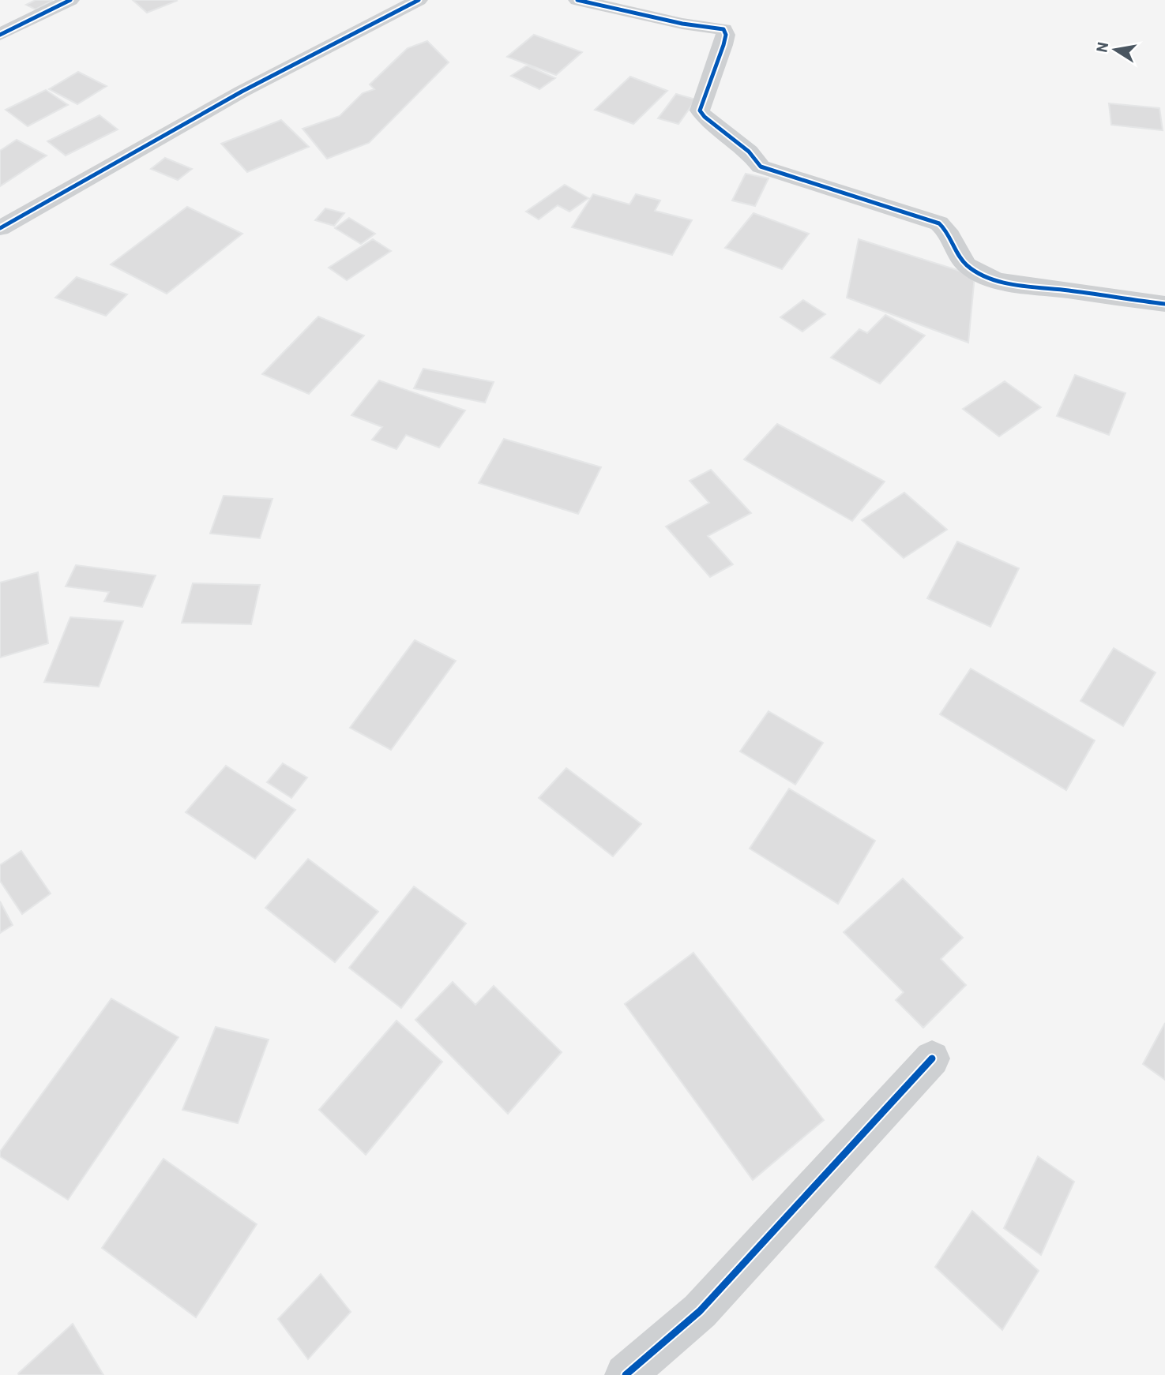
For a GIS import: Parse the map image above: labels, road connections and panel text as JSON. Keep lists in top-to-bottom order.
{
  "north": "left"
}
